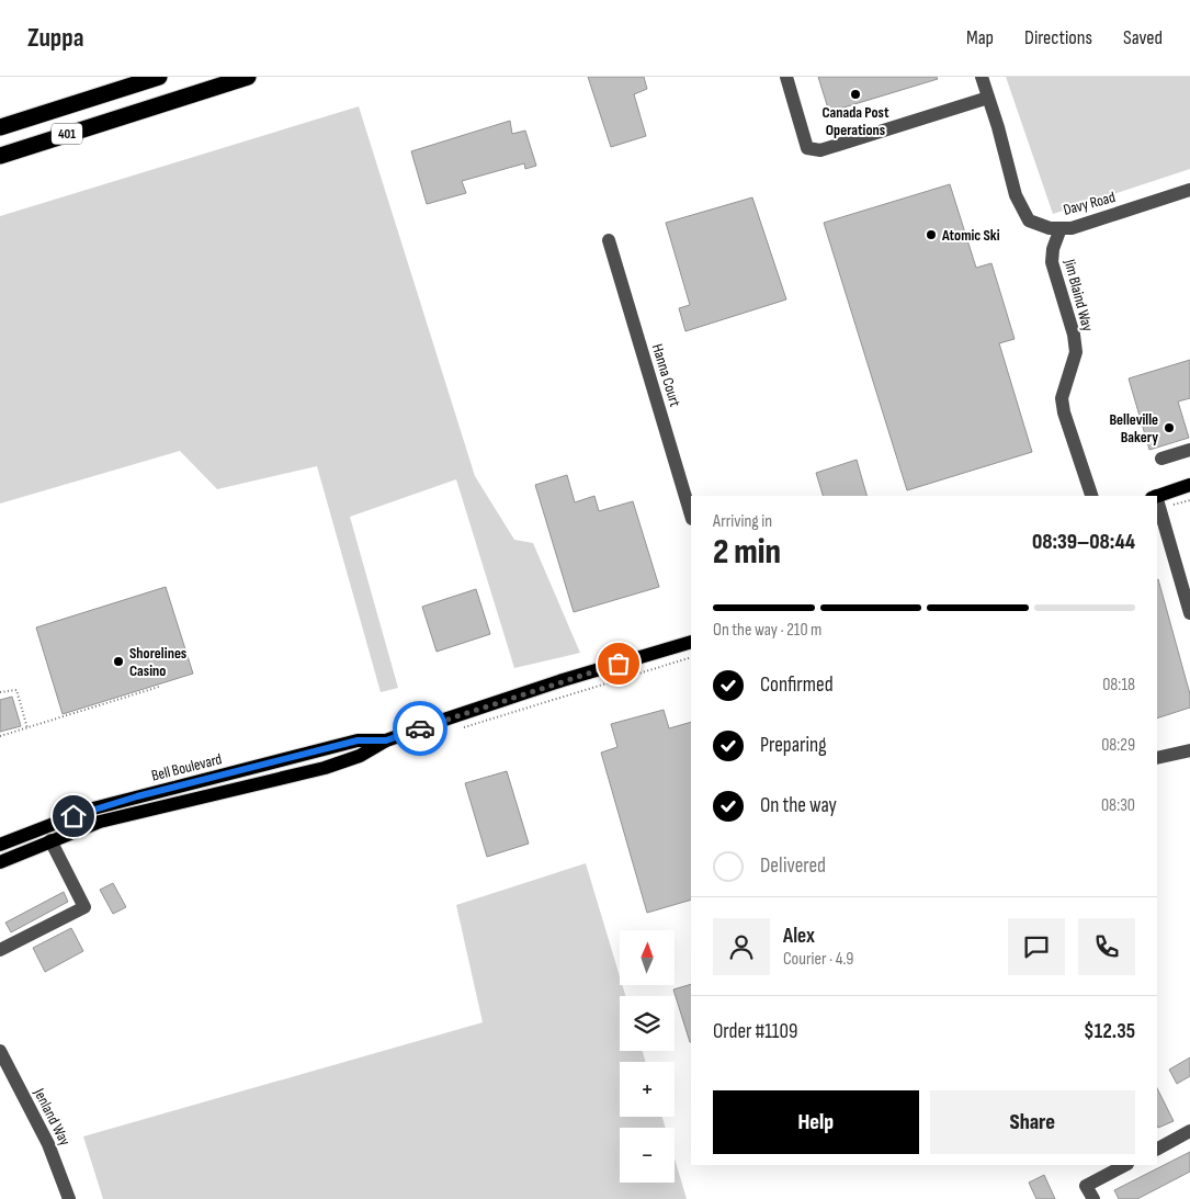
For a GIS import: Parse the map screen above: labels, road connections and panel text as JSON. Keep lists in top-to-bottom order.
{
  "streets": {
    "highway": ["401"],
    "main road": ["Bell Boulevard"],
    "street": [
      "Davy Road",
      "Jim Blaind Way",
      "Hanna Court",
      "Jenland Way"
    ]
  },
  "crossings": [
    ["Davy Road", "Jim Blaind Way"]
  ],
  "places": [
    "Canada Post Operations",
    "Atomic Ski",
    "Belleville Bakery",
    "Shorelines Casino"
  ],
  "north": "top",
  "page": {
    "header": "Zuppa",
    "nav": ["Map", "Directions", "Saved"],
    "heading": ["2 min", "Arriving in", "08:39–08:44"],
    "panel": [
      "Alex",
      "Courier · 4.9",
      "Order #1109",
      "$12.35"
    ],
    "bar": "On the way · 210 m",
    "list": [
      ["Confirmed", "08:18"],
      ["Preparing", "08:29"],
      ["On the way", "08:30"],
      "Delivered"
    ],
    "map_buttons": ["+", "−"],
    "buttons": ["Help", "Share"]
  }
}
